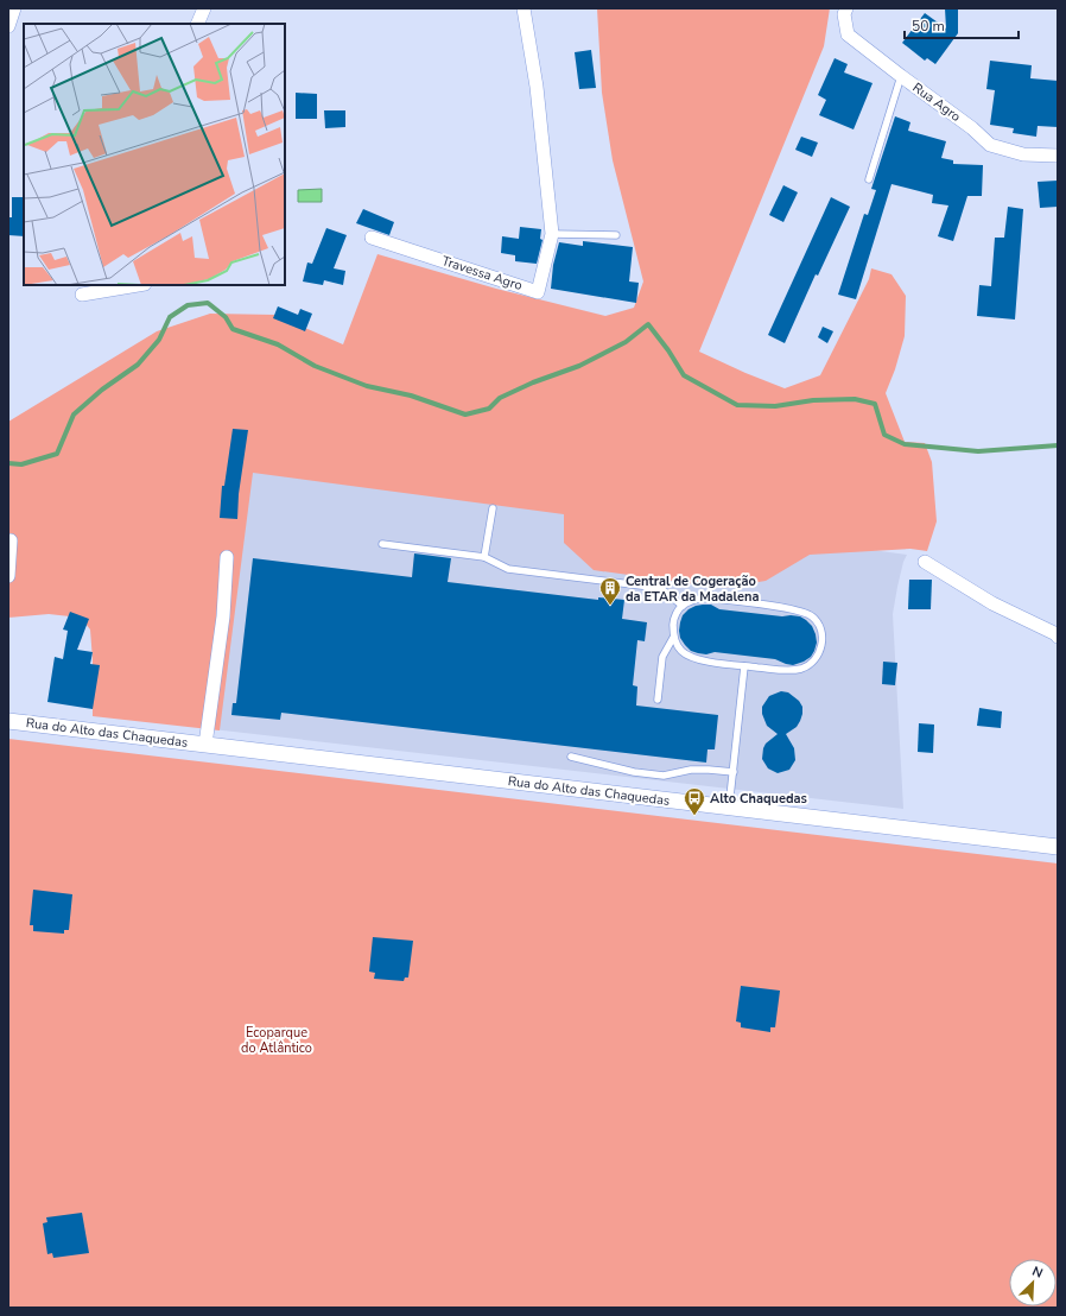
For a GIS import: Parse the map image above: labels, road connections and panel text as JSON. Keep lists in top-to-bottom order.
{
  "streets": {
    "street": ["Rua Agro", "Travessa Agro", "Rua do Alto das Chaquedas"]
  },
  "parks": ["Ecoparque do Atlântico"],
  "places": {
    "building": ["Central de Cogeração da ETAR da Madalena"],
    "bus stop": ["Alto Chaquedas"]
  },
  "scale_bar": "50 m",
  "north": "top right"
}
